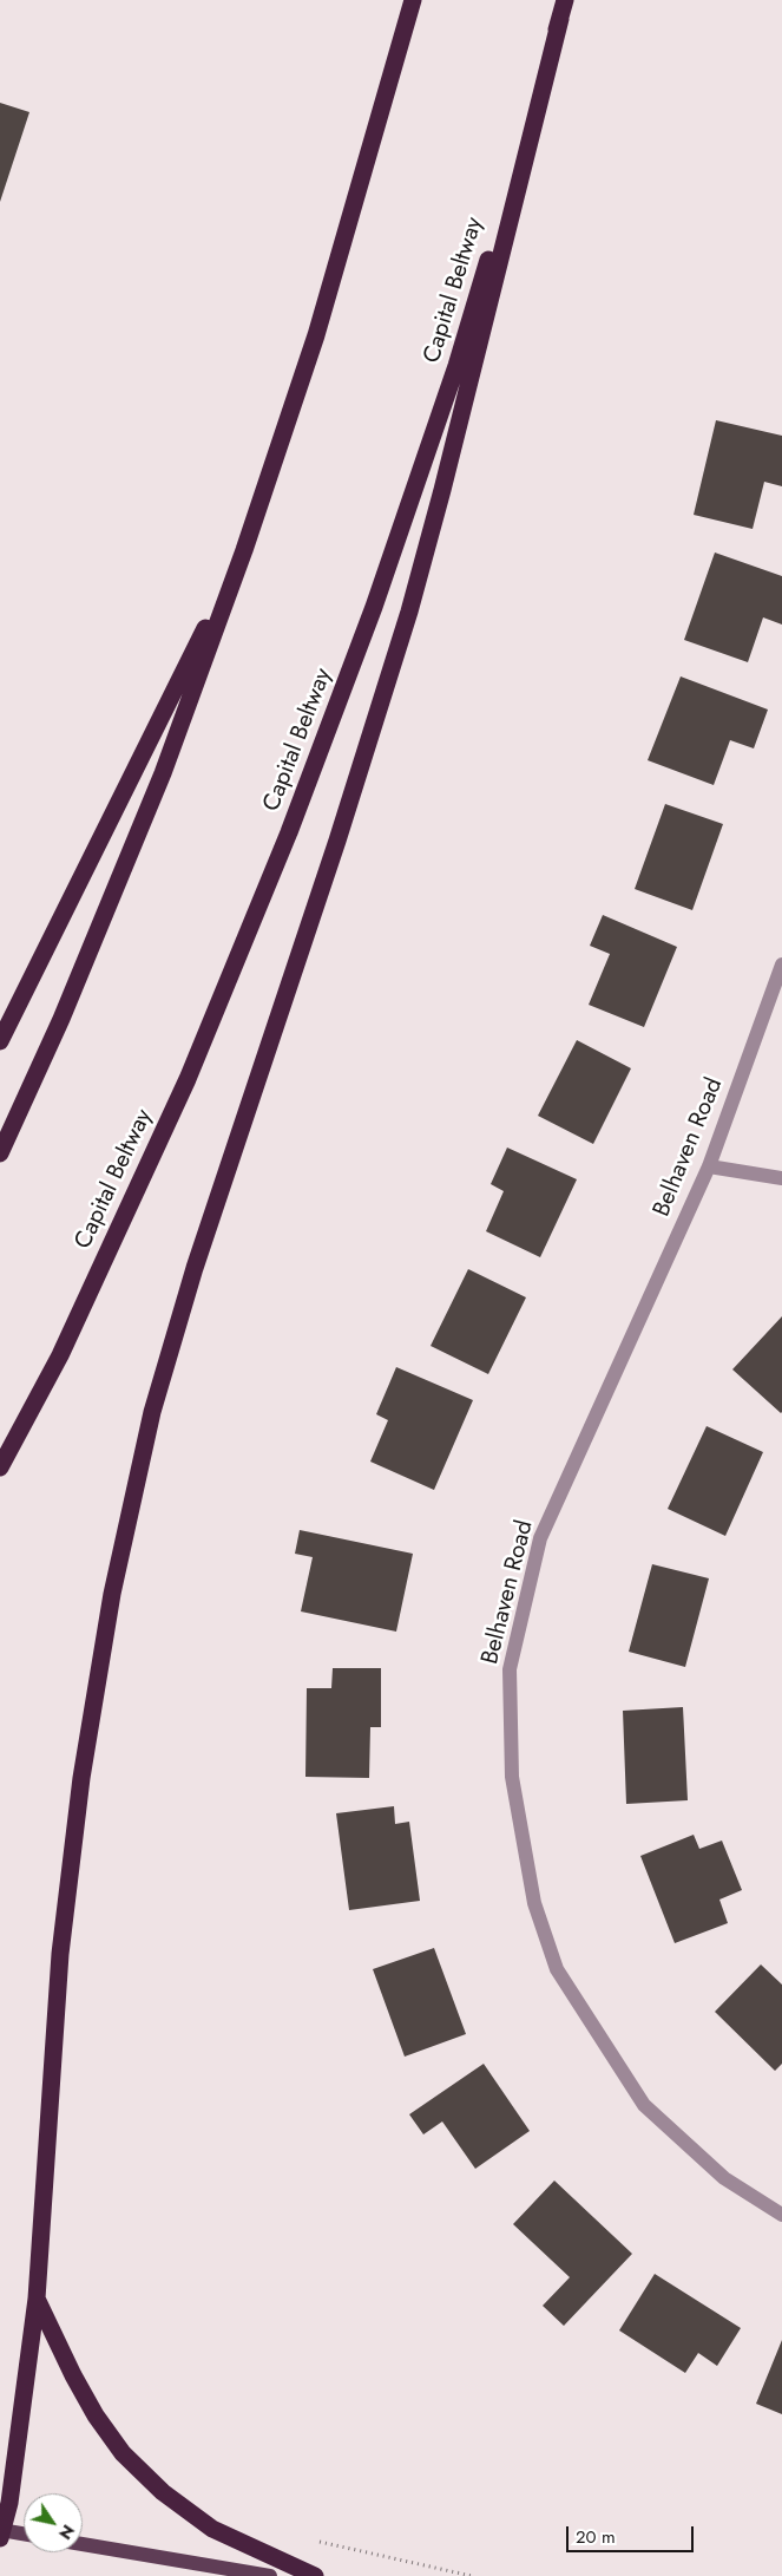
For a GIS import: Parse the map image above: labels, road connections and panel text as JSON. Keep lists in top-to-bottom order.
{
  "streets": {
    "highway": ["Capital Beltway"],
    "street": ["Belhaven Road"]
  },
  "scale_bar": "20 m",
  "north": "bottom right"
}
